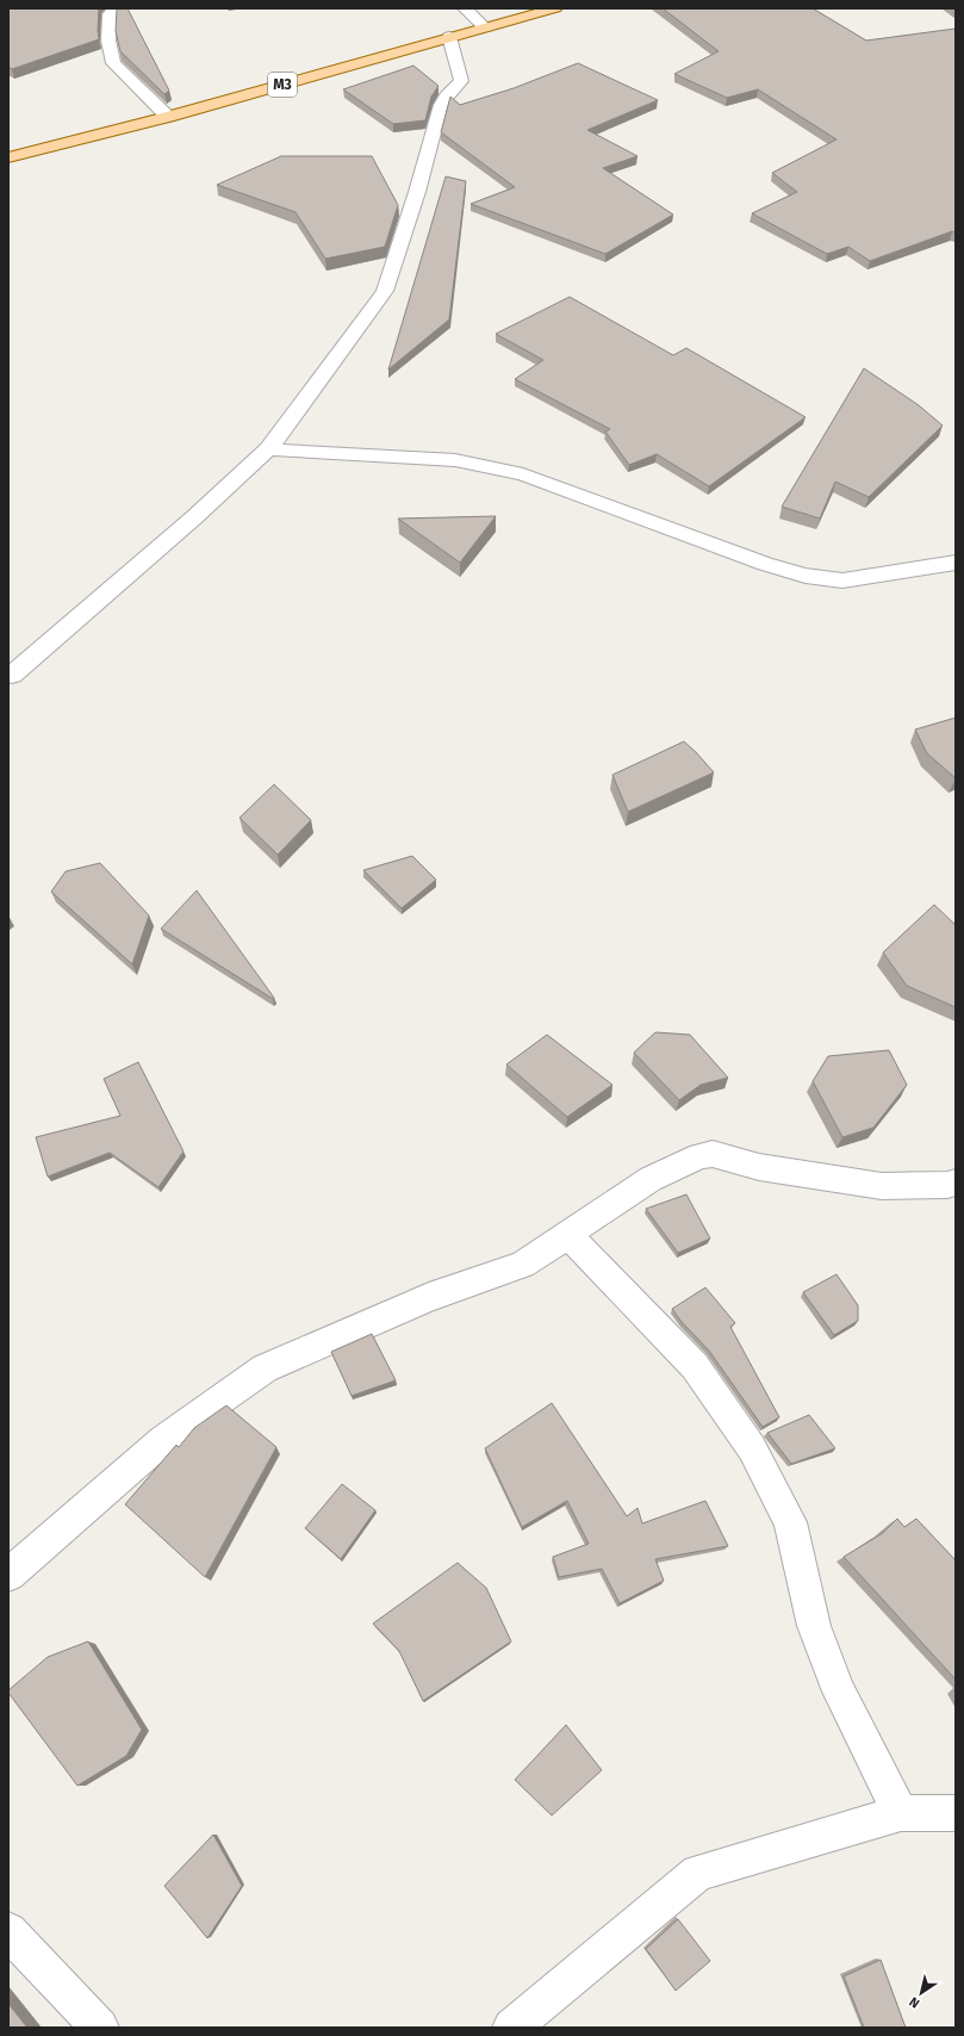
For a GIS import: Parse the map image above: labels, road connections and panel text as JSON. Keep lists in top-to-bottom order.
{
  "streets": {
    "main road": ["M3"]
  },
  "north": "bottom left"
}
